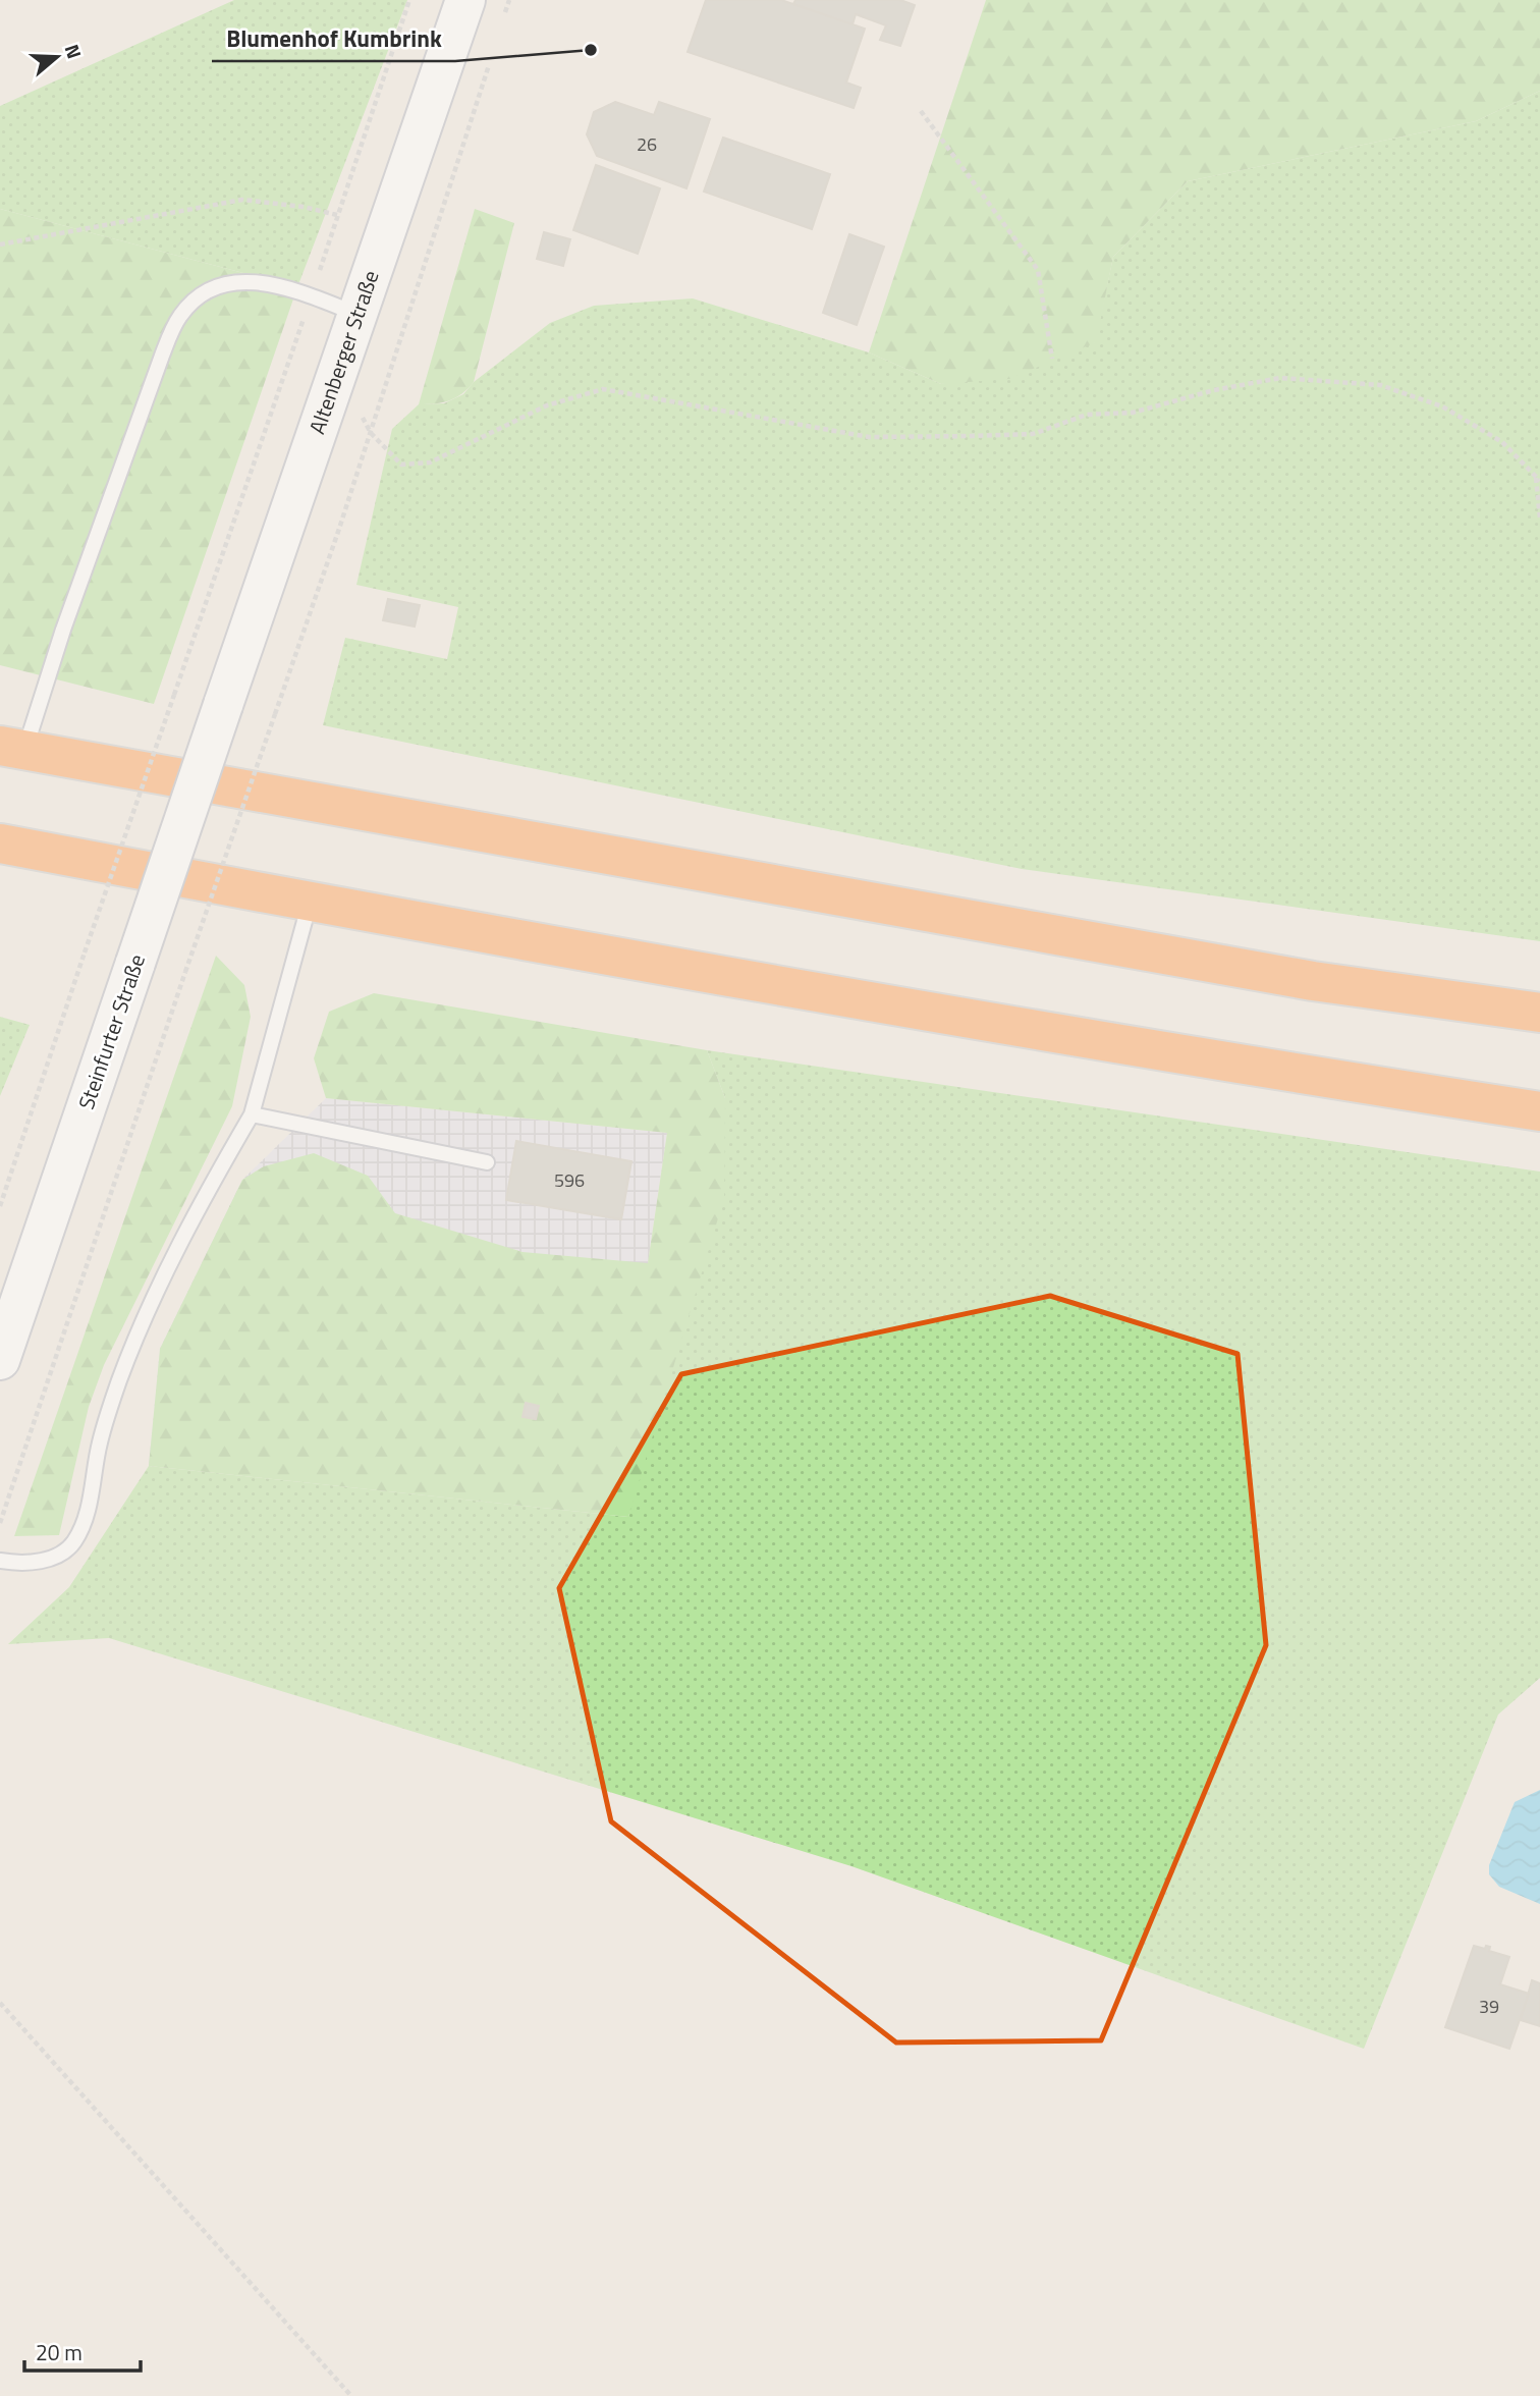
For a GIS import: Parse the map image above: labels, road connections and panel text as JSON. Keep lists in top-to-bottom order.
{
  "streets": {
    "main road": ["Altenberger Straße", "Steinfurter Straße"]
  },
  "crossings": [
    ["Altenberger Straße", "Steinfurter Straße"]
  ],
  "places": ["Blumenhof Kumbrink"],
  "house_numbers": ["26", "596", "39"],
  "scale_bar": "20 m",
  "north": "right"
}
